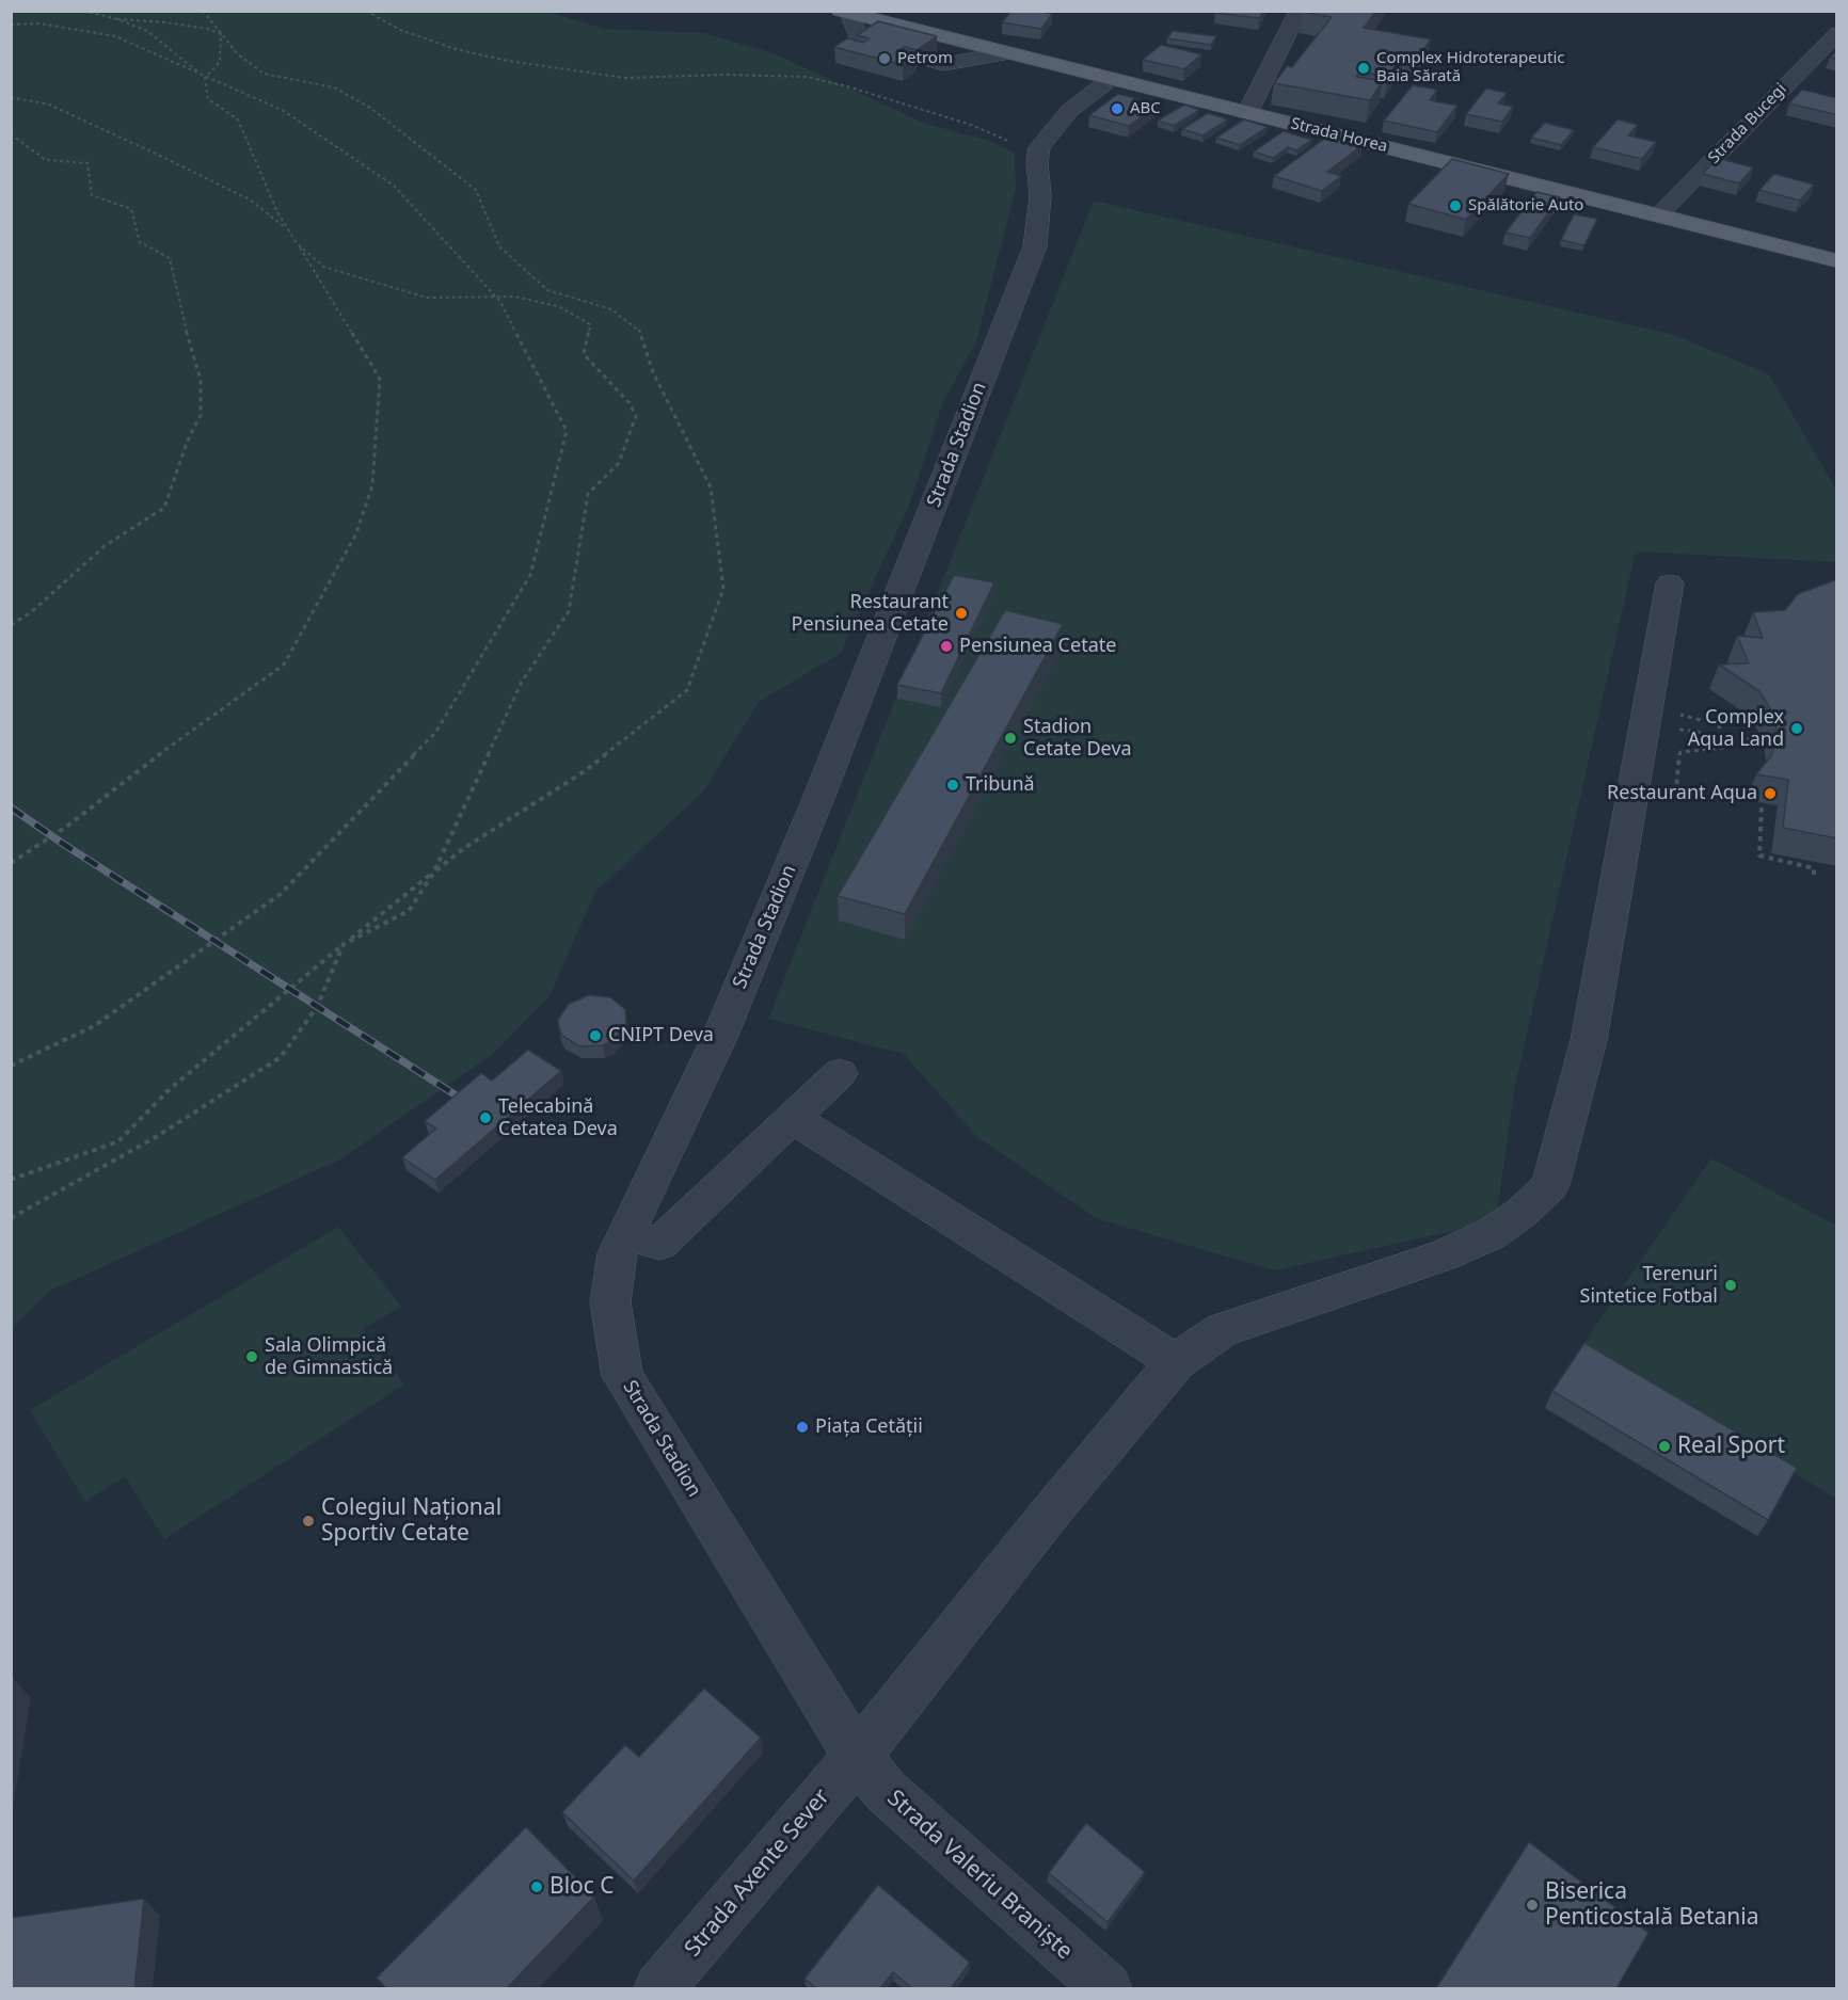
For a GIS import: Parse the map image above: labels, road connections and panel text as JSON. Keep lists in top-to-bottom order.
{
  "streets": {
    "main road": ["Strada Horea"],
    "street": [
      "Strada Bucegi",
      "Strada Stadion",
      "Strada Axente Sever",
      "Strada Valeriu Braniște"
    ]
  },
  "crossings": [
    ["Strada Bucegi", "Strada Horea"],
    ["Strada Stadion", "Strada Axente Sever"],
    ["Strada Stadion", "Strada Valeriu Braniște"],
    ["Strada Axente Sever", "Strada Valeriu Braniște"]
  ],
  "places": [
    "Petrom",
    "Complex Hidroterapeutic Baia Sărată",
    "ABC",
    "Spălătorie Auto",
    "Restaurant Pensiunea Cetate",
    "Pensiunea Cetate",
    "Complex Aqua Land",
    "Stadion Cetate Deva",
    "Tribună",
    "Restaurant Aqua",
    "CNIPT Deva",
    "Telecabină Cetatea Deva",
    "Terenuri Sintetice Fotbal",
    "Sala Olimpică de Gimnastică",
    "Piața Cetății",
    "Real Sport",
    "Colegiul Național Sportiv Cetate",
    "Bloc C",
    "Biserica Penticostală Betania"
  ]
}
